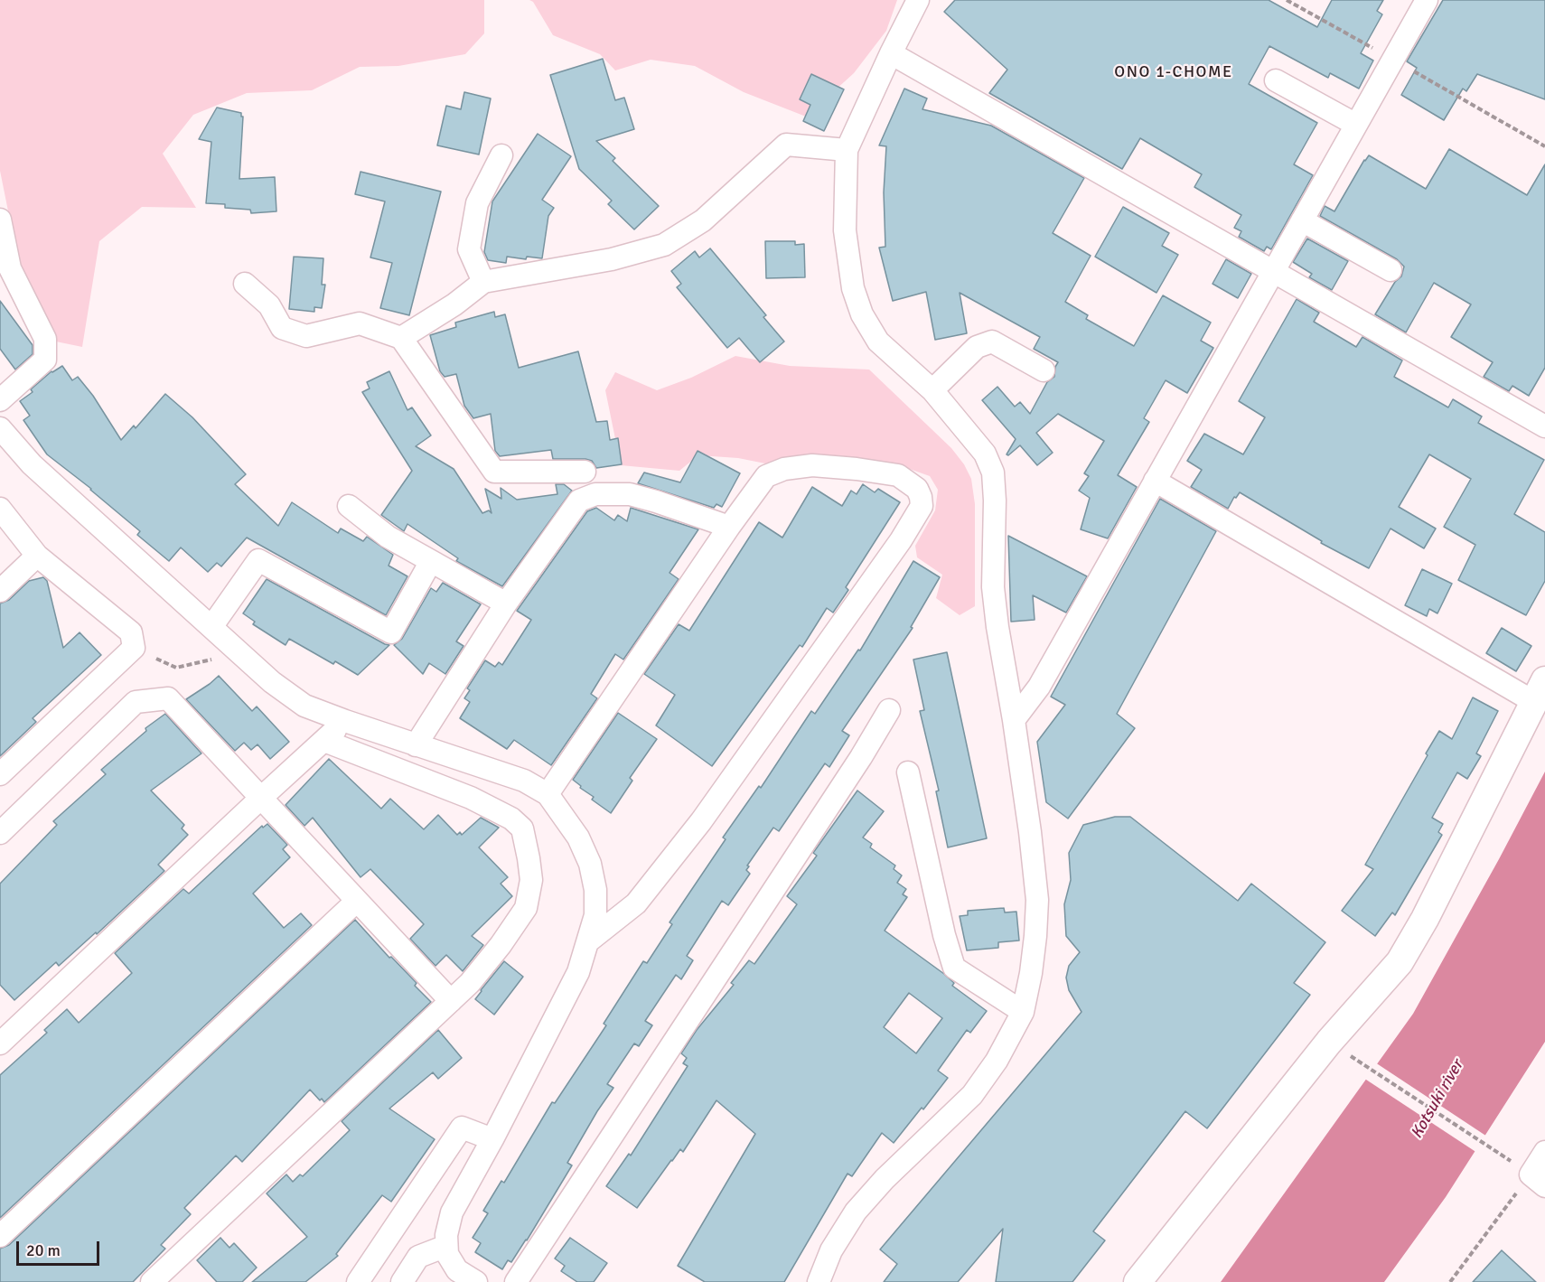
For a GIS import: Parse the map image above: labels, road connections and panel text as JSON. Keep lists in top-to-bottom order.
{
  "districts": ["ONO 1-CHOME"],
  "water": ["Kotsuki river"],
  "scale_bar": "20 m"
}
